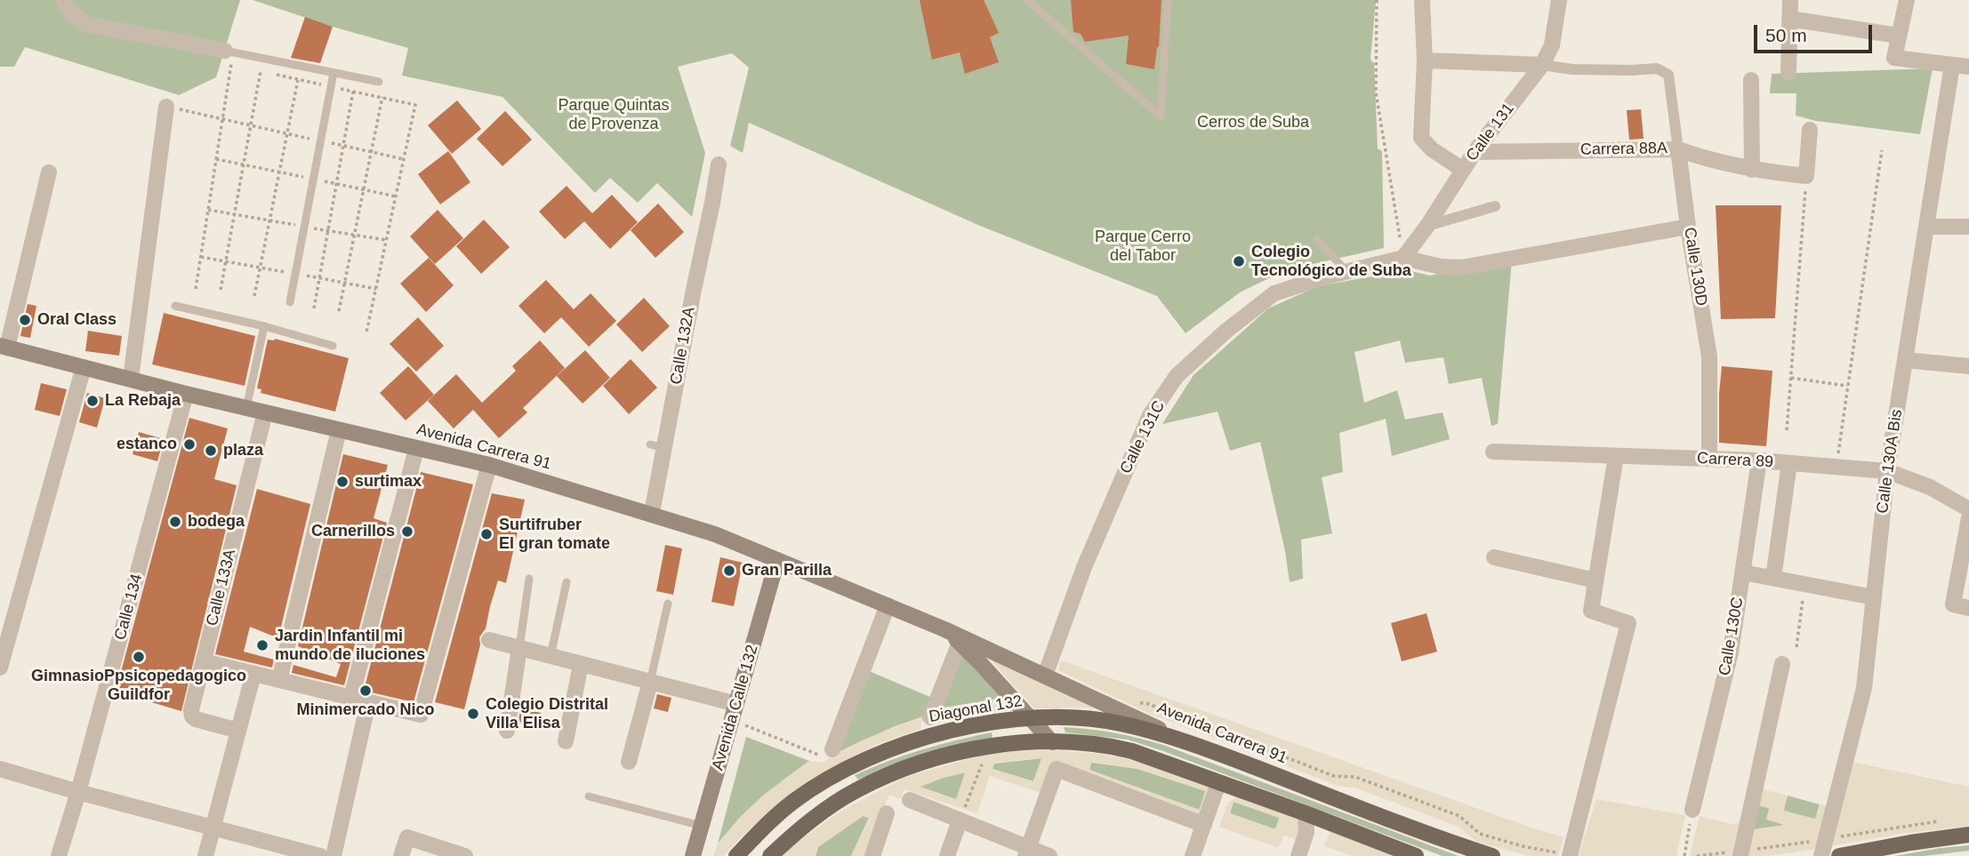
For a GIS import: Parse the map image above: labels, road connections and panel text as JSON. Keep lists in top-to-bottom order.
{
  "streets": {
    "main road": ["Avenida Carrera 91", "Avenida Calle 132", "Diagonal 132"],
    "street": [
      "Calle 131",
      "Carrera 88A",
      "Calle 130D",
      "Calle 132A",
      "Calle 131C",
      "Carrera 89",
      "Calle 130A Bis",
      "Calle 133A",
      "Calle 134",
      "Calle 130C"
    ]
  },
  "crossings": [
    ["Calle 131", "Carrera 88A"],
    ["Calle 131", "Calle 130D"],
    ["Calle 131", "Calle 131C"],
    ["Carrera 88A", "Calle 130D"],
    ["Calle 130D", "Carrera 89"],
    ["Calle 132A", "Avenida Carrera 91"],
    ["Calle 131C", "Avenida Carrera 91"],
    ["Avenida Carrera 91", "Calle 133A"],
    ["Avenida Carrera 91", "Calle 134"],
    ["Avenida Carrera 91", "Avenida Calle 132"],
    ["Avenida Carrera 91", "Diagonal 132"],
    ["Carrera 89", "Calle 130A Bis"],
    ["Carrera 89", "Calle 130C"]
  ],
  "parks": ["Parque Quintas de Provenza", "Cerros de Suba", "Parque Cerro del Tabor"],
  "places": [
    "Colegio Tecnológico de Suba",
    "Oral Class",
    "La Rebaja",
    "estanco",
    "plaza",
    "surtimax",
    "bodega",
    "Carnerillos",
    "Surtifruber El gran tomate",
    "Gran Parilla",
    "Jardin Infantil mi mundo de iluciones",
    "GimnasioPpsicopedagogico Guildfor",
    "Minimercado Nico",
    "Colegio Distrital Villa Elisa"
  ],
  "scale_bar": "50 m"
}
